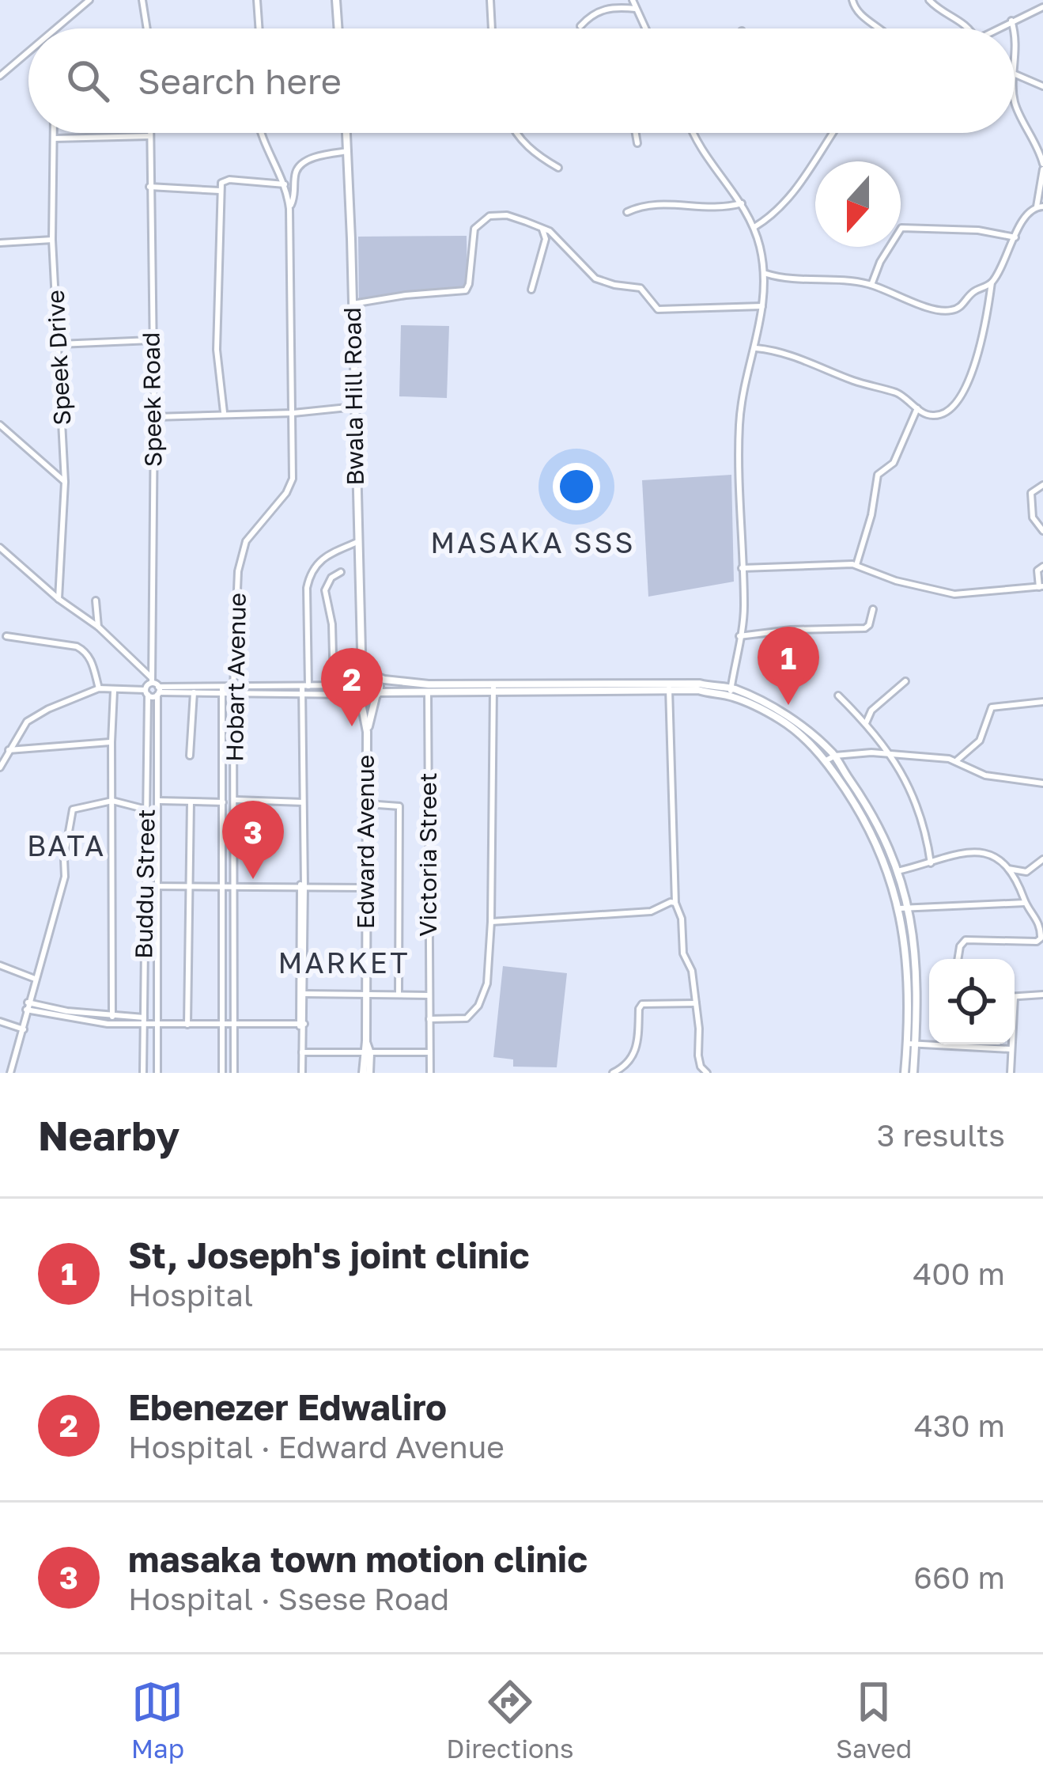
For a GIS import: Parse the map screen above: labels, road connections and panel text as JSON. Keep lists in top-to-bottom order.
{
  "streets": {
    "street": [
      "Speek Drive",
      "Bwala Hill Road",
      "Speek Road",
      "Hobart Avenue",
      "Edward Avenue",
      "Victoria Street",
      "Buddu Street"
    ]
  },
  "crossings": [
    ["Bwala Hill Road", "Edward Avenue"]
  ],
  "districts": ["MASAKA SSS", "BATA", "MARKET"],
  "north": "bottom",
  "page": {
    "search": "Search here",
    "pins": ["1", "2", "3"],
    "heading": ["Nearby", "3 results"],
    "list": [
      {
        "mark": "1",
        "name": "St, Joseph's joint clinic",
        "note": "Hospital",
        "value": "400 m"
      },
      {
        "mark": "2",
        "name": "Ebenezer Edwaliro",
        "note": "Hospital · Edward Avenue",
        "value": "430 m"
      },
      {
        "mark": "3",
        "name": "masaka town motion clinic",
        "note": "Hospital · Ssese Road",
        "value": "660 m"
      }
    ],
    "nav": ["Map", "Directions", "Saved"]
  }
}
